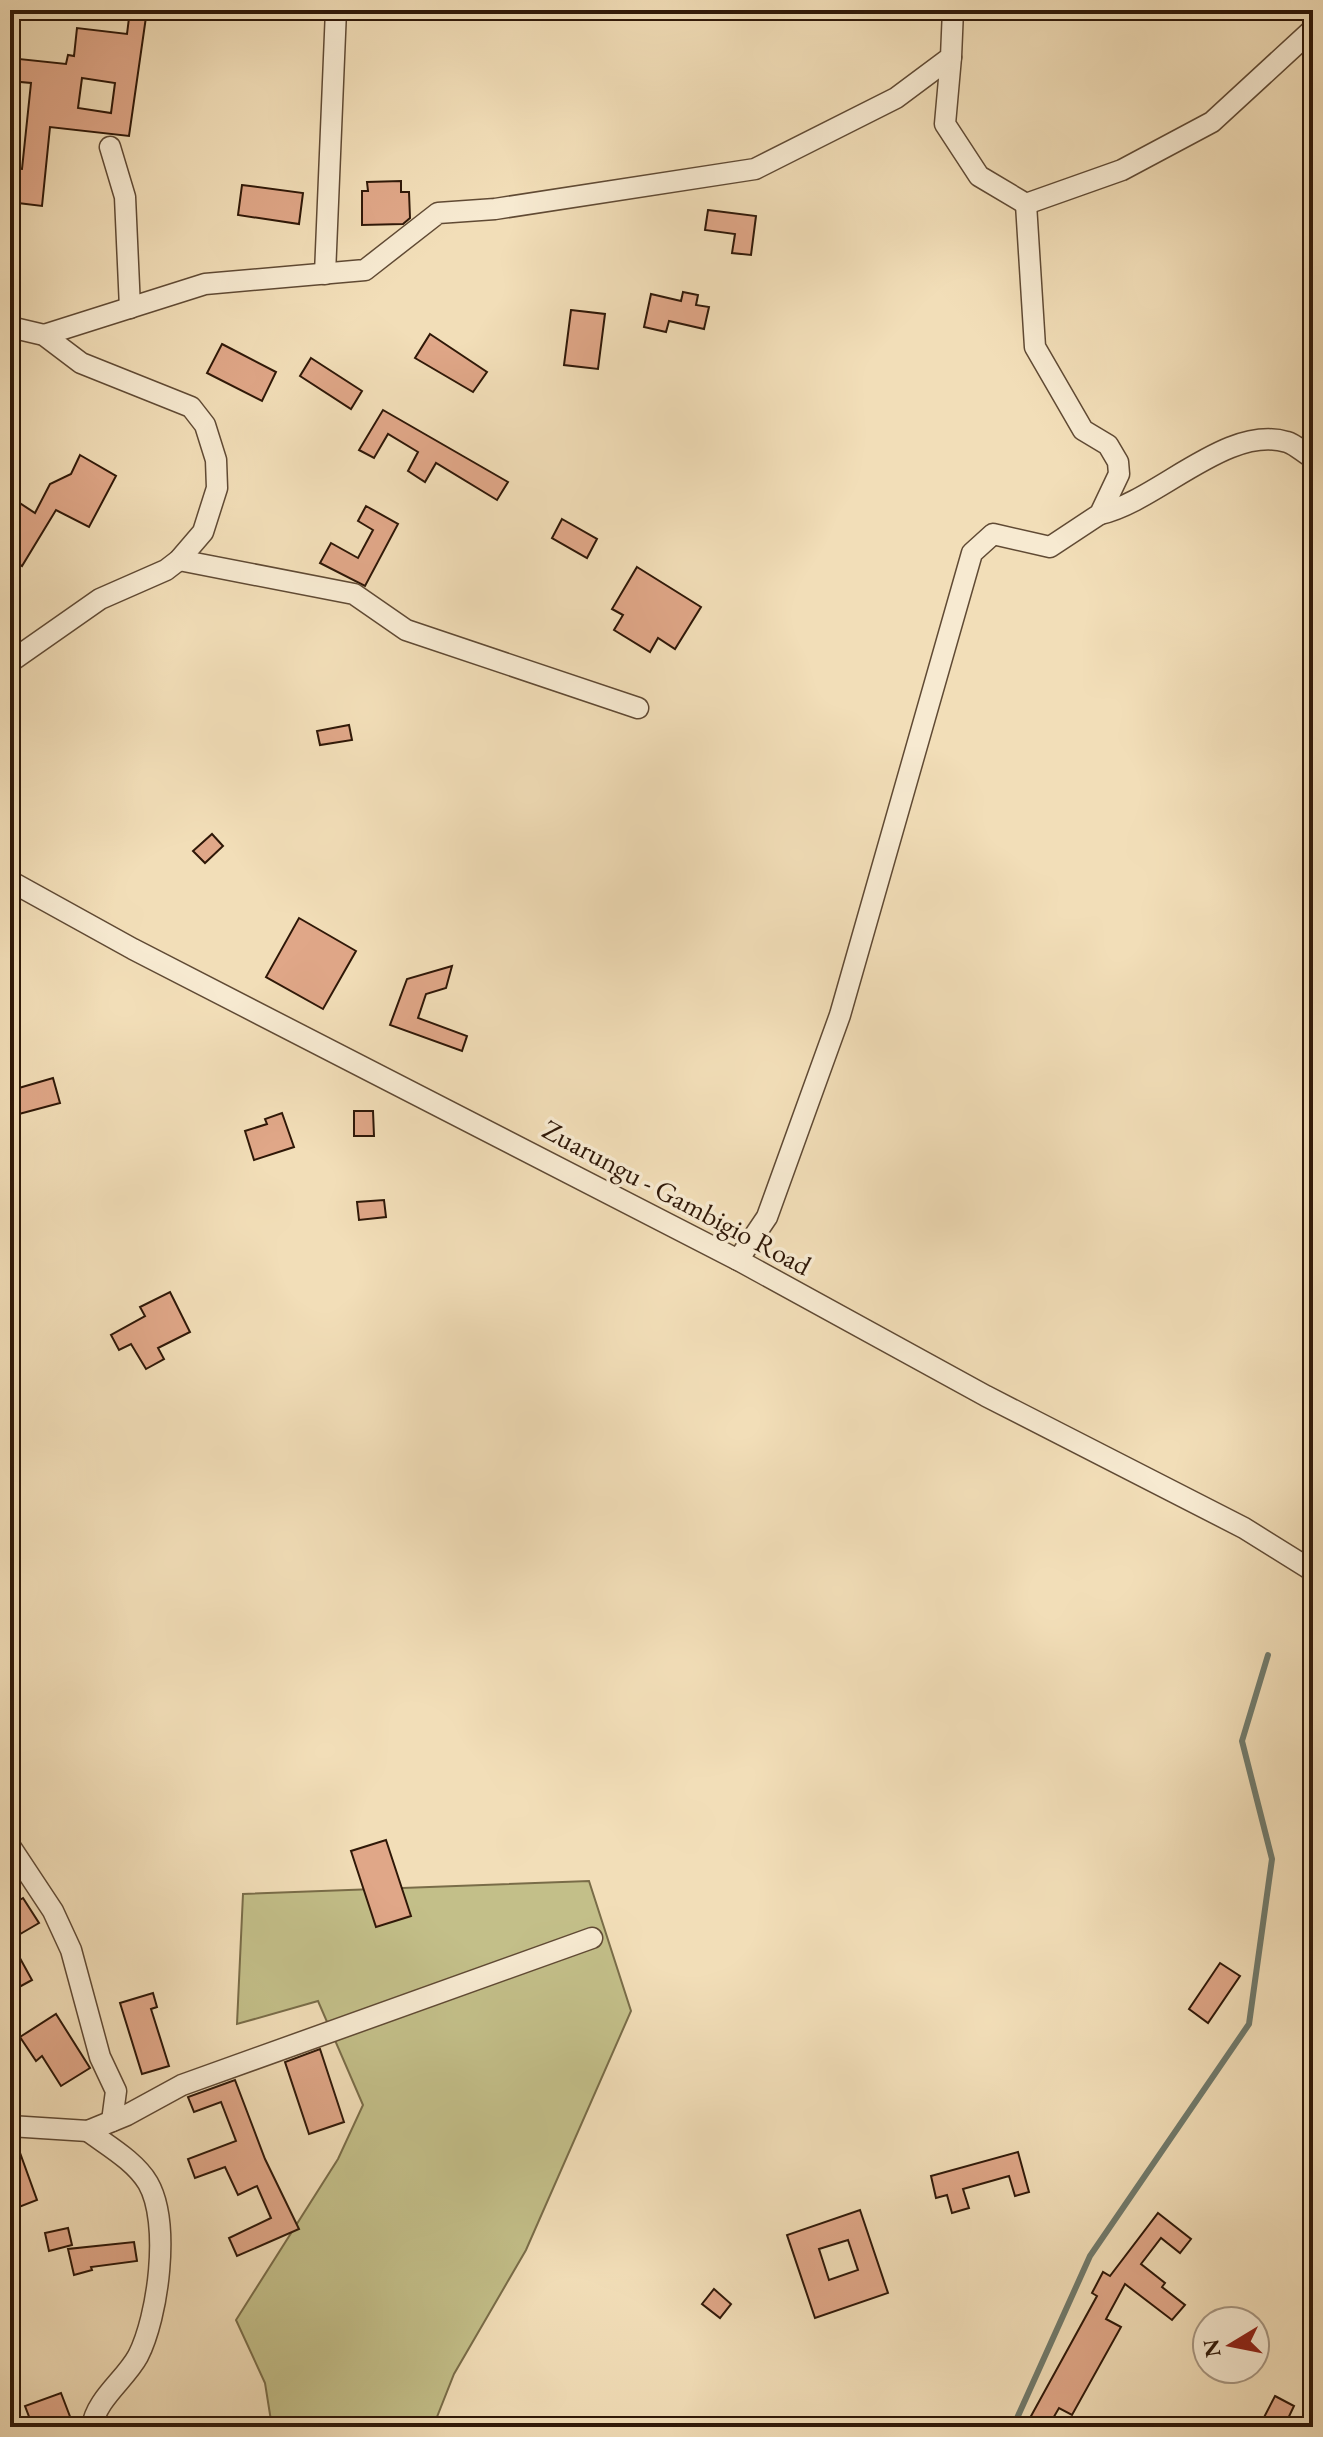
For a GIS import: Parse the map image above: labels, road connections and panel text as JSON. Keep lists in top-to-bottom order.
{
  "streets": {
    "street": ["Zuarungu - Gambigio Road"]
  },
  "north": "left"
}
